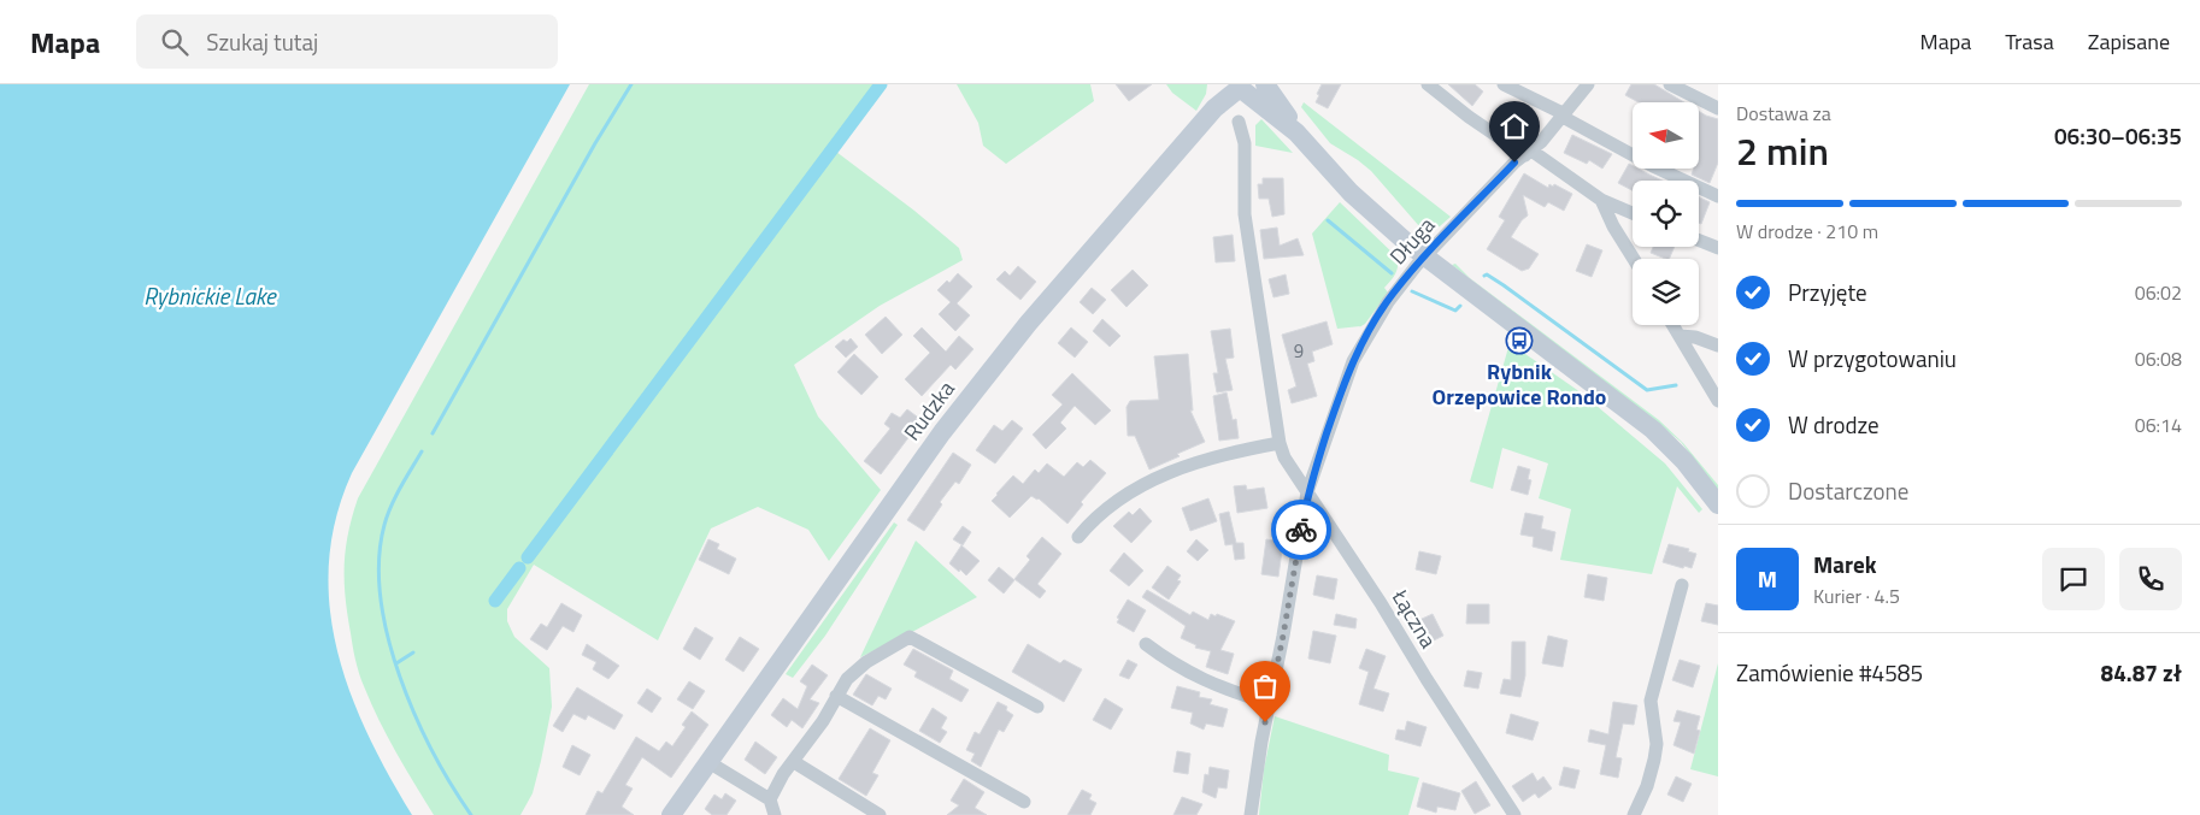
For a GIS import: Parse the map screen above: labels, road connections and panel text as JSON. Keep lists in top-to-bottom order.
{
  "streets": {
    "main road": ["Rudzka"],
    "street": ["Długa", "Łączna"]
  },
  "crossings": [
    ["Długa", "Łączna"]
  ],
  "water": ["Rybnickie Lake"],
  "places": {
    "bus stop": ["Rybnik Orzepowice Rondo"]
  },
  "house_numbers": ["9"],
  "north": "left",
  "page": {
    "header": "Mapa",
    "search": "Szukaj tutaj",
    "nav": ["Mapa", "Trasa", "Zapisane"],
    "heading": ["2 min", "Dostawa za", "06:30–06:35"],
    "panel": [
      "Marek",
      "Kurier · 4.5",
      "Zamówienie #4585",
      "84.87 zł"
    ],
    "bar": "W drodze · 210 m",
    "list": [
      ["Przyjęte", "06:02"],
      ["W przygotowaniu", "06:08"],
      ["W drodze", "06:14"],
      "Dostarczone"
    ],
    "round": "M"
  }
}
